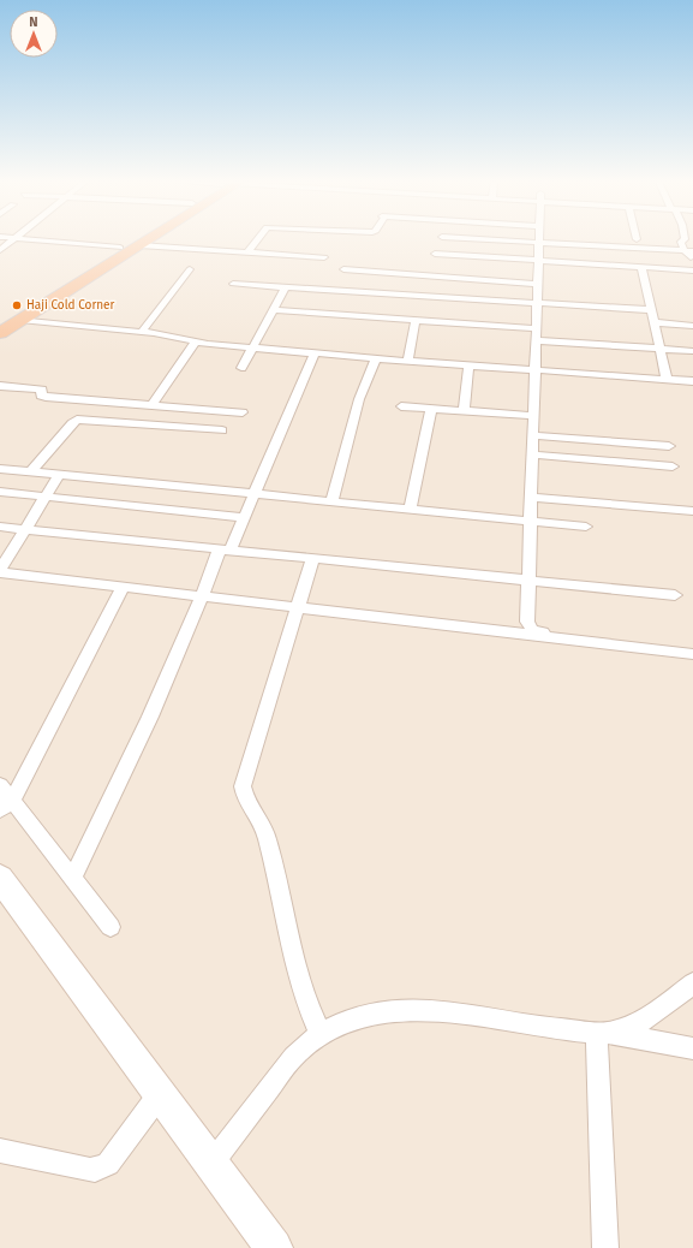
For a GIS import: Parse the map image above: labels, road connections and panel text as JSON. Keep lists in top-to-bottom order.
{
  "places": ["Haji Cold Corner"],
  "north": "top"
}
